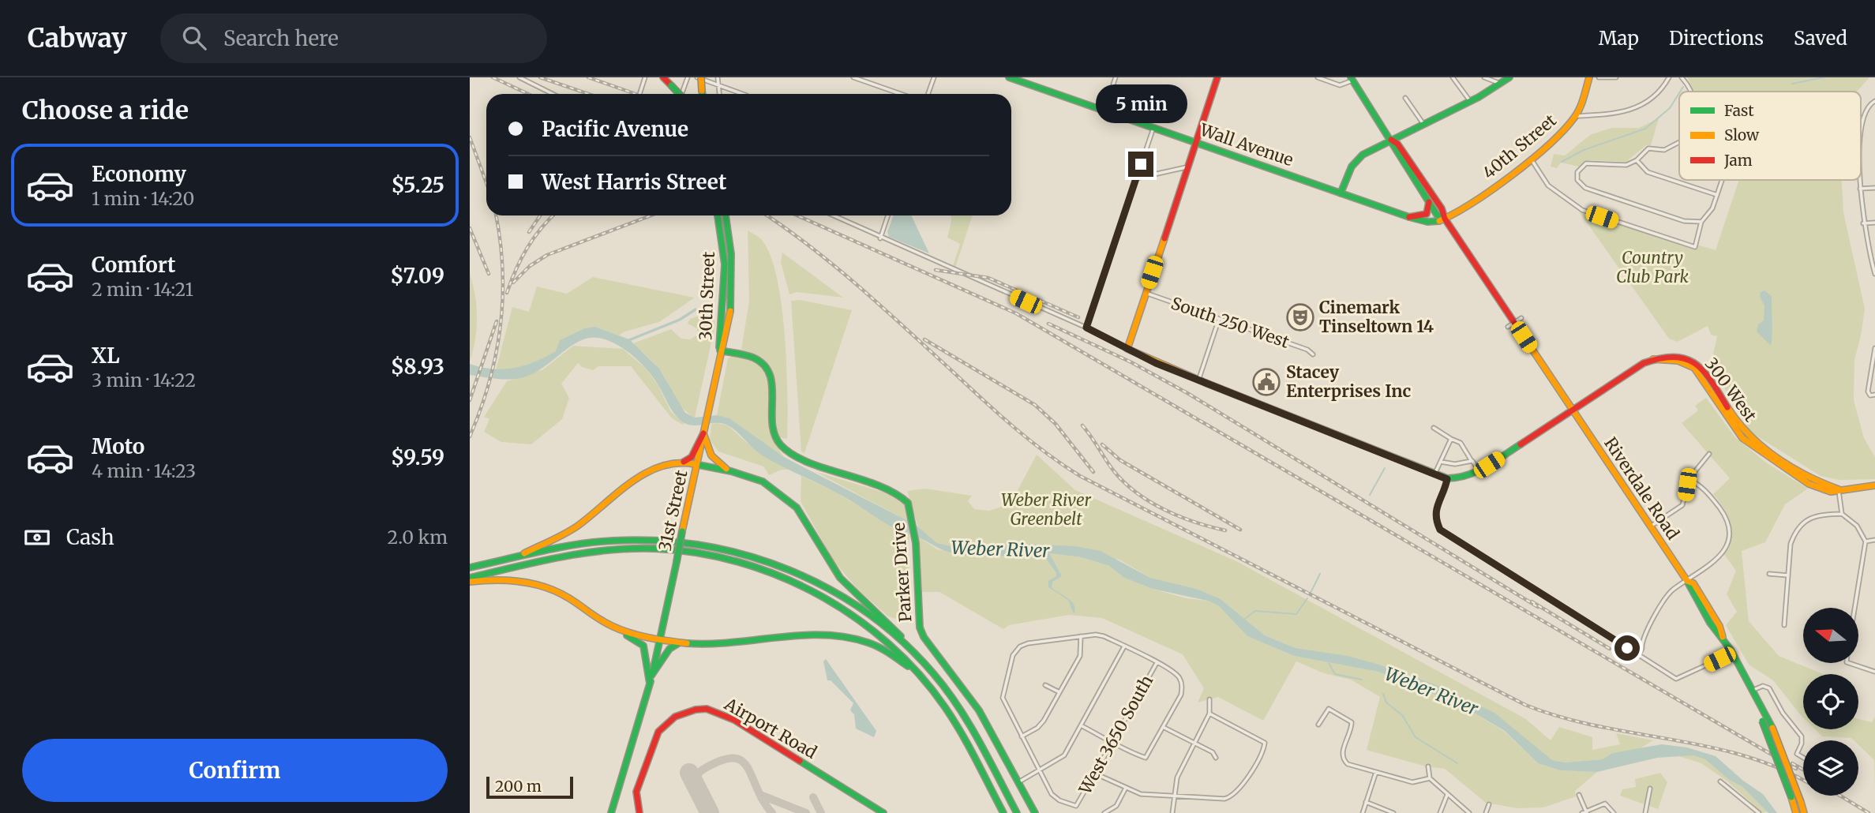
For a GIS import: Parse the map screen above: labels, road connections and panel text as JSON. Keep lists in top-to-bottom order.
{
  "streets": {
    "main road": [
      "Wall Avenue",
      "40th Street",
      "30th Street",
      "300 West",
      "Riverdale Road",
      "31st Street",
      "Parker Drive",
      "Airport Road"
    ],
    "street": ["South 250 West", "West 3650 South"]
  },
  "crossings": [
    ["Wall Avenue", "40th Street"],
    ["Wall Avenue", "Riverdale Road"],
    ["40th Street", "Riverdale Road"],
    ["30th Street", "31st Street"],
    ["30th Street", "Parker Drive"],
    ["300 West", "Riverdale Road"],
    ["31st Street", "Parker Drive"]
  ],
  "water": ["Weber River"],
  "parks": ["Country Club Park", "Weber River Greenbelt"],
  "places": {
    "theatre": ["Cinemark Tinseltown 14"],
    "public building": ["Stacey Enterprises Inc"]
  },
  "legend": ["Fast", "Slow", "Jam"],
  "scale_bar": "200 m",
  "north": "left",
  "page": {
    "header": "Cabway",
    "search": "Search here",
    "nav": ["Map", "Directions", "Saved"],
    "heading": "Choose a ride",
    "bubble": "5 min",
    "banner": ["Pacific Avenue", "West Harris Street"],
    "list": [
      {
        "name": "Economy",
        "note": "1 min · 14:20",
        "value": "$5.25"
      },
      {
        "name": "Comfort",
        "note": "2 min · 14:21",
        "value": "$7.09"
      },
      {
        "name": "XL",
        "note": "3 min · 14:22",
        "value": "$8.93"
      },
      {
        "name": "Moto",
        "note": "4 min · 14:23",
        "value": "$9.59"
      }
    ],
    "pay": ["Cash", "2.0 km"],
    "buttons": "Confirm",
    "scale": "200 m"
  }
}
